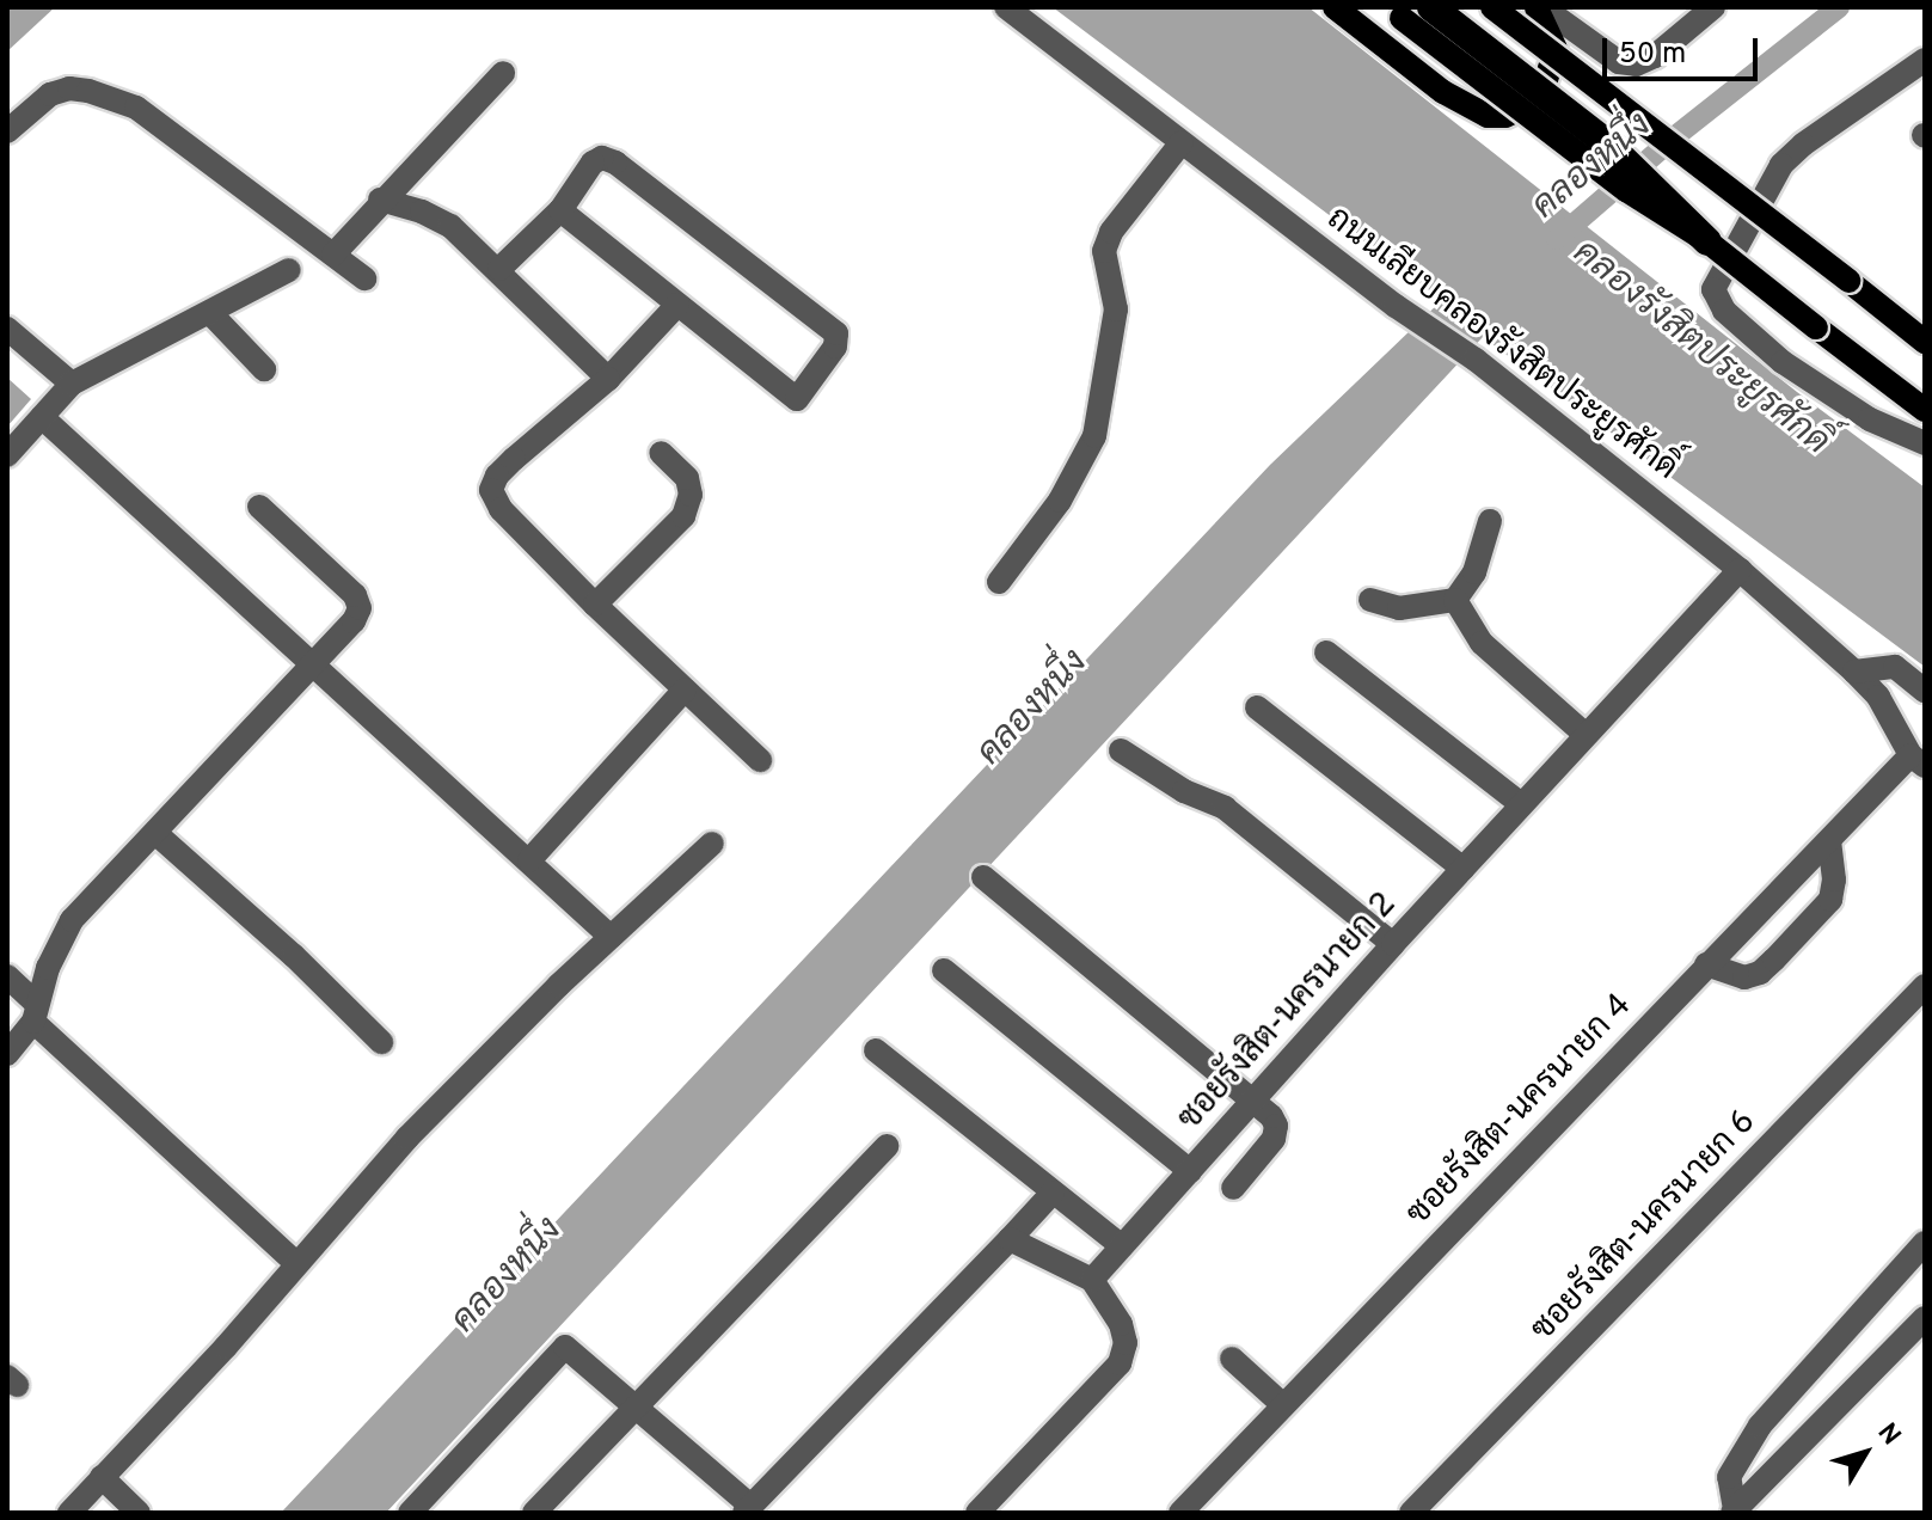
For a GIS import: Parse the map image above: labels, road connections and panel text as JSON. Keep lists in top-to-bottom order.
{
  "streets": {
    "street": [
      "ถนนเลียบคลองรังสิตประยูรศักดิ์",
      "ซอยรังสิต-นครนายก 2",
      "ซอยรังสิต-นครนายก 4",
      "ซอยรังสิต-นครนายก 6"
    ]
  },
  "crossings": [
    ["ถนนเลียบคลองรังสิตประยูรศักดิ์", "ซอยรังสิต-นครนายก 2"],
    ["ถนนเลียบคลองรังสิตประยูรศักดิ์", "ซอยรังสิต-นครนายก 4"]
  ],
  "water": ["คลองหนึ่ง", "คลองรังสิตประยูรศักดิ์"],
  "scale_bar": "50 m",
  "north": "top right"
}
